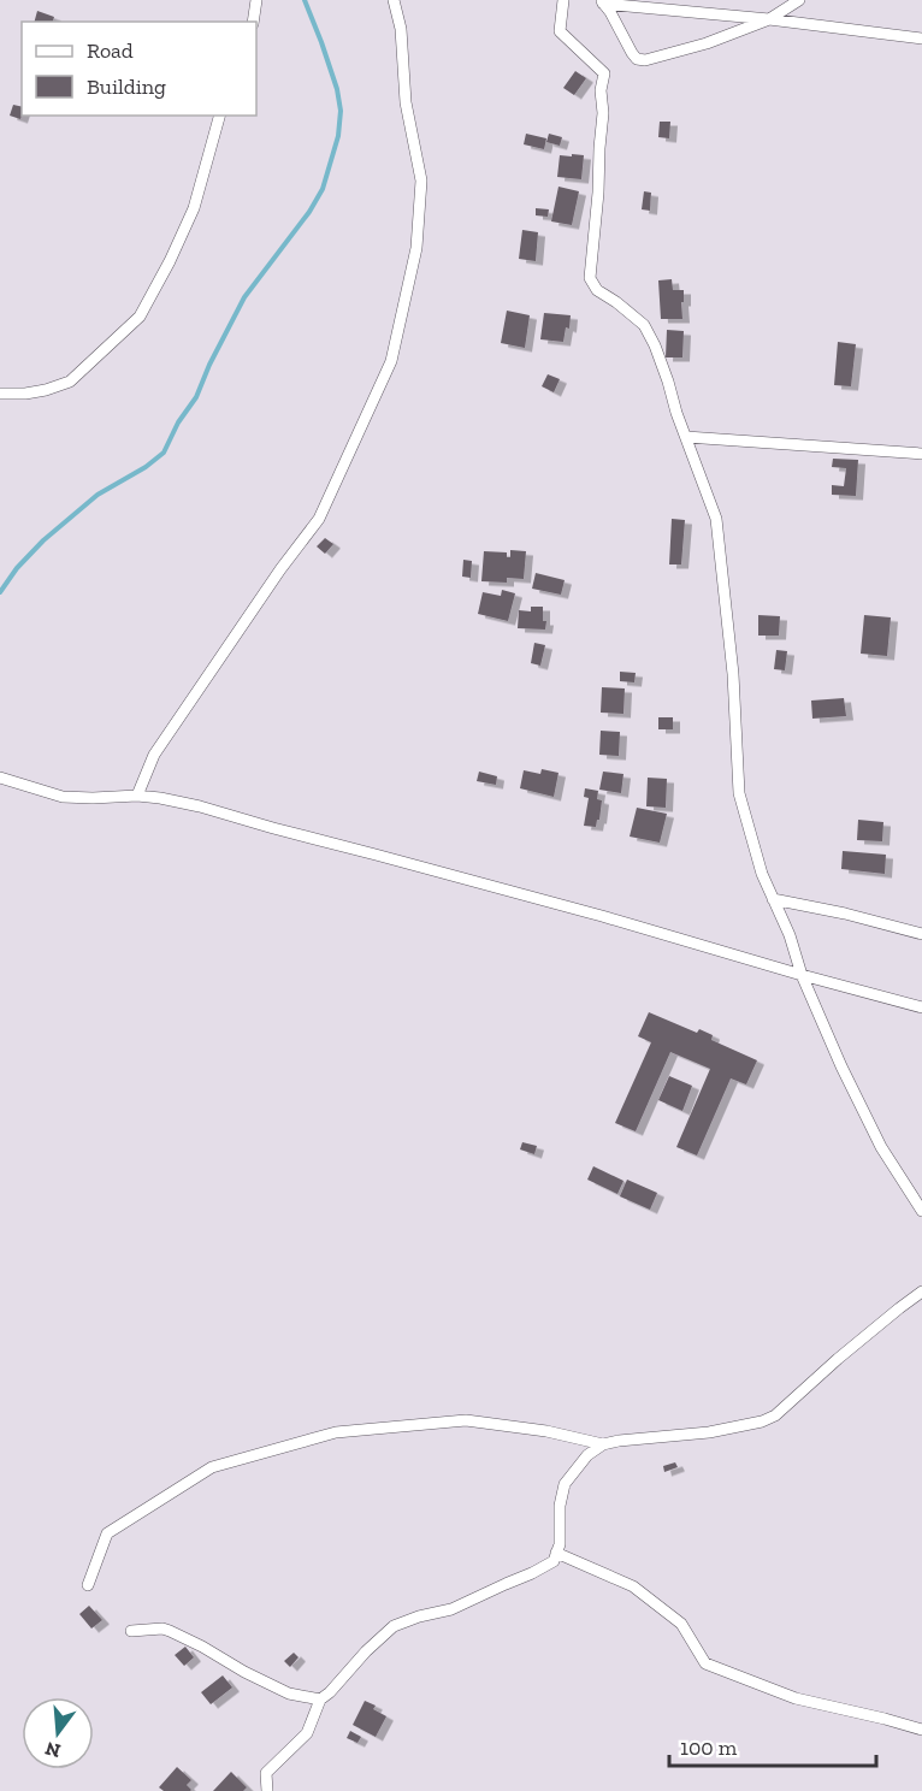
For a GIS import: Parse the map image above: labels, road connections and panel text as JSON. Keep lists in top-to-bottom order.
{
  "legend": ["Road", "Building"],
  "scale_bar": "100 m",
  "north": "bottom"
}
